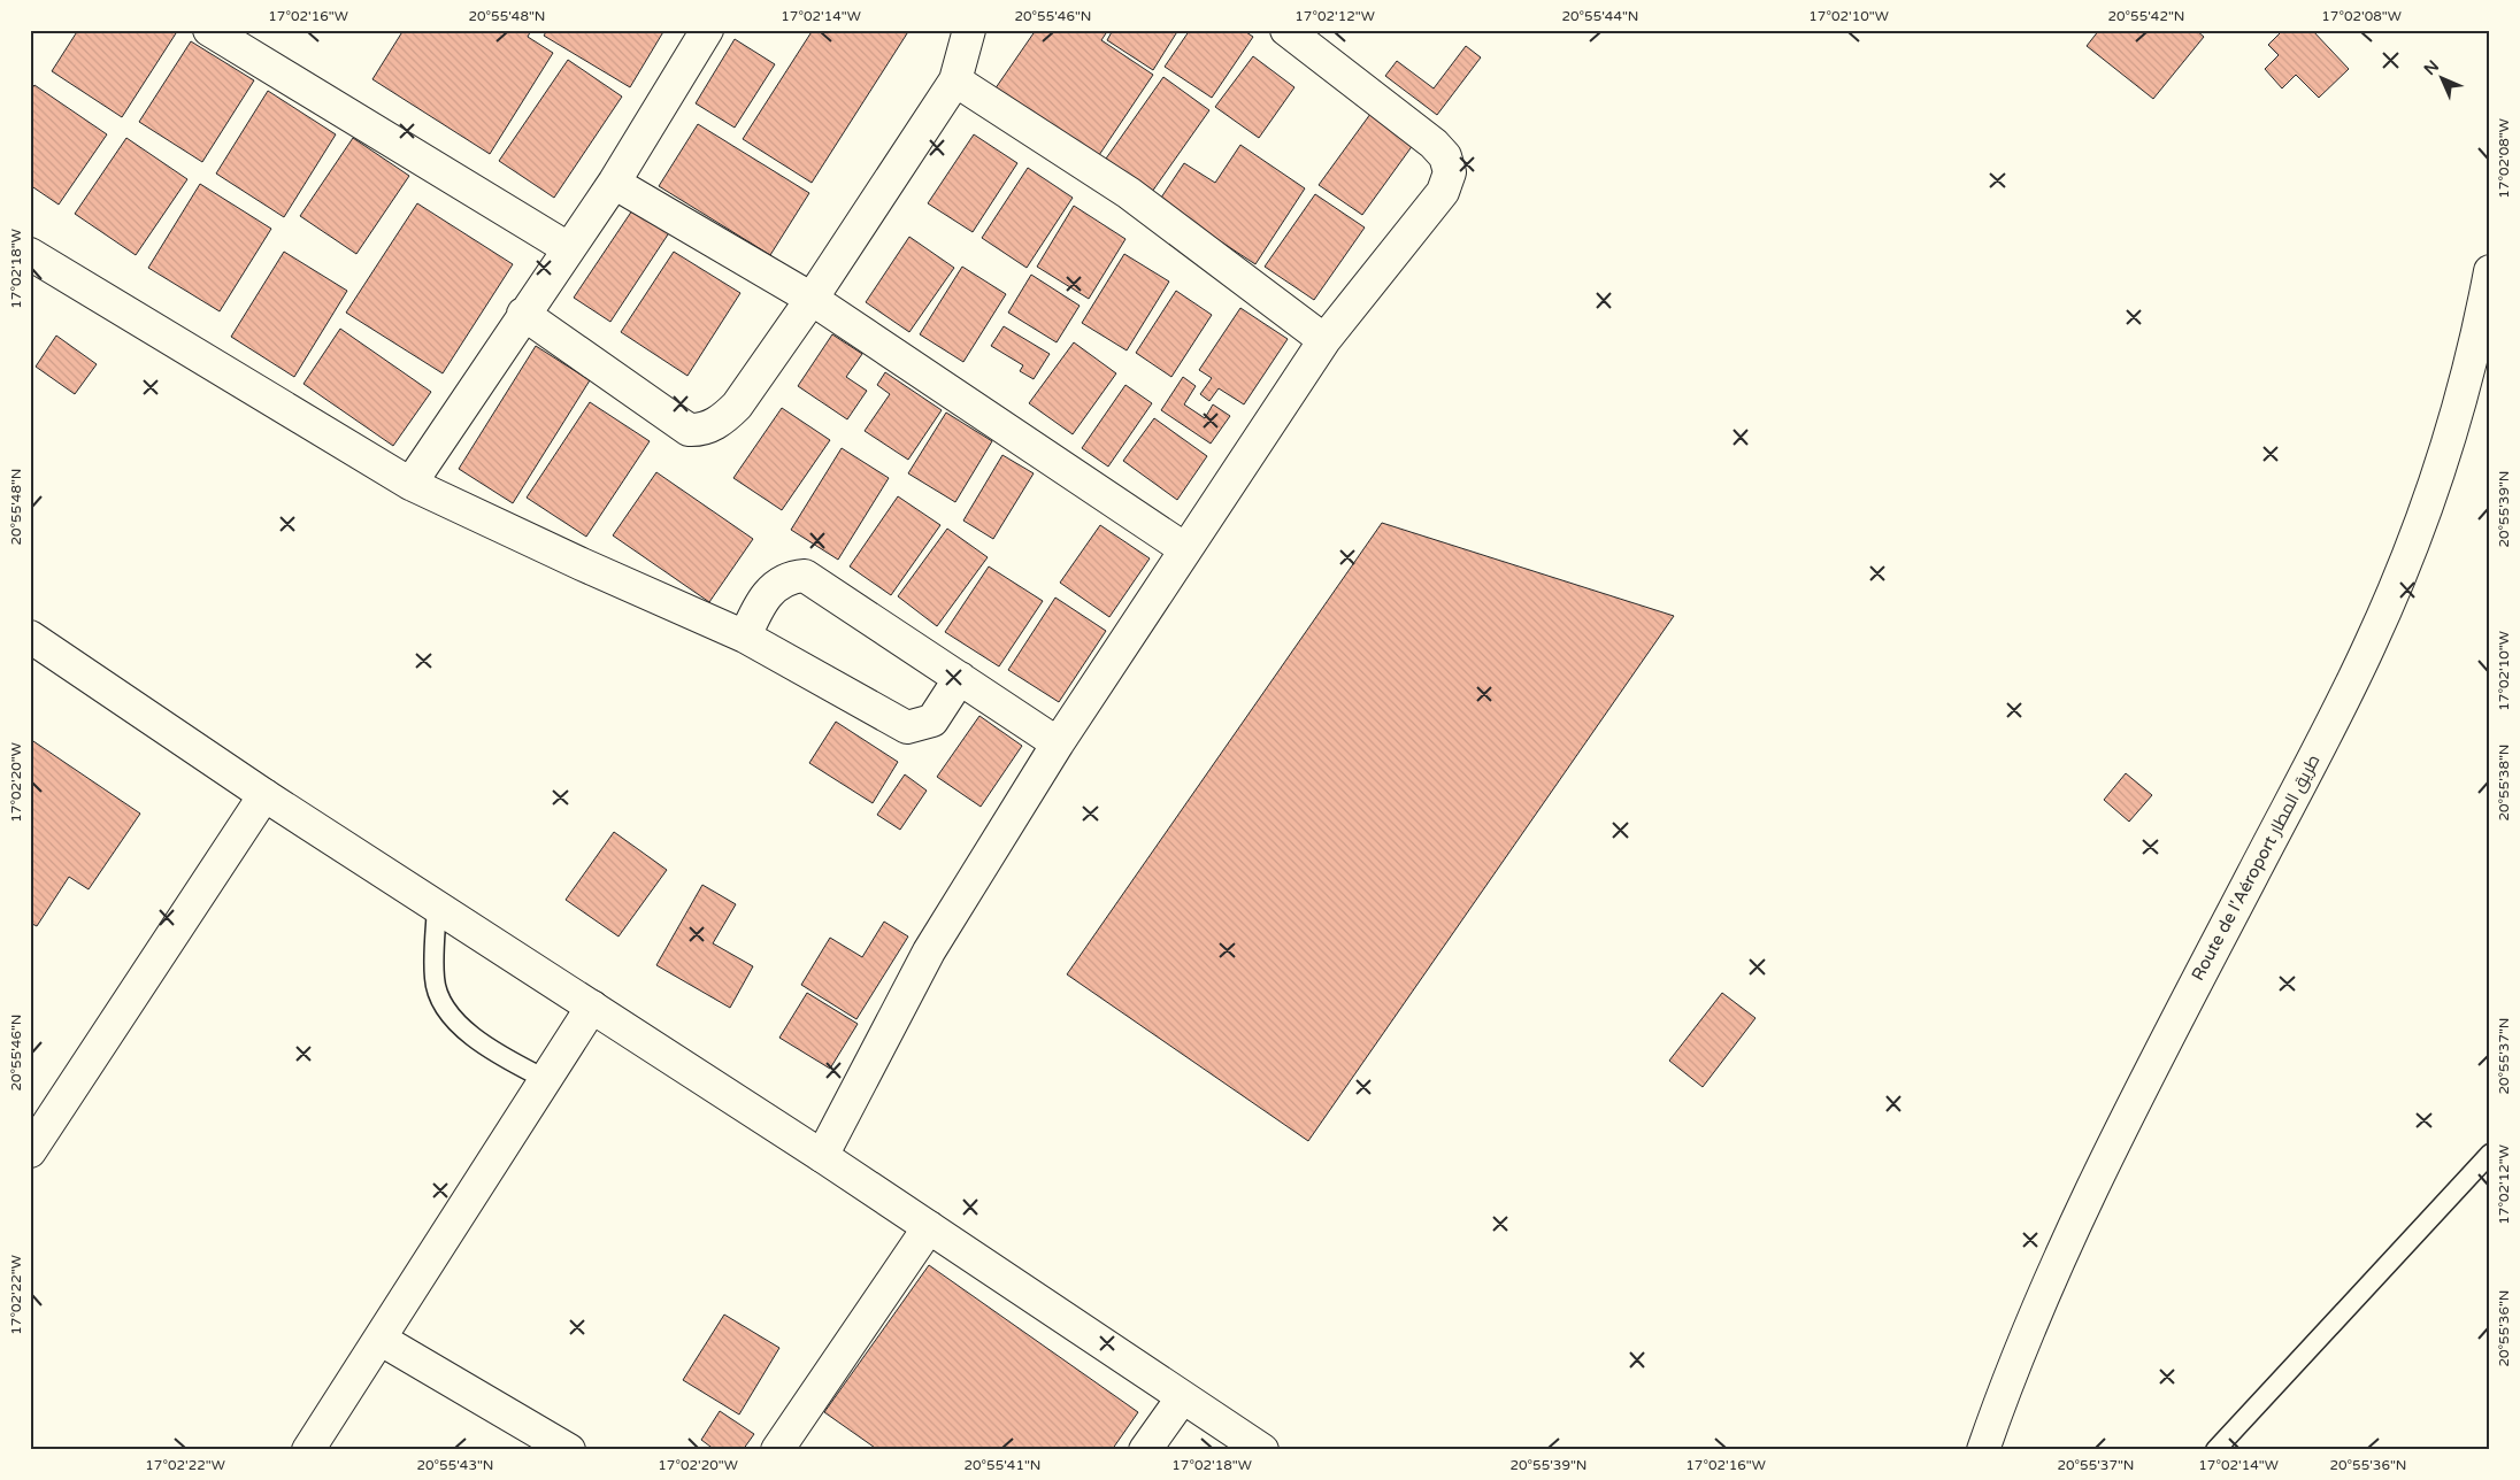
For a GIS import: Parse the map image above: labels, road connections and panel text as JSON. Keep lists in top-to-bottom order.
{
  "streets": {
    "street": ["Route de l'Aéroport طريق المطار"]
  },
  "north": "top left",
  "coordinates": [
    "17°02'16\"W",
    "20°55'48\"N",
    "17°02'14\"W",
    "20°55'46\"N",
    "17°02'12\"W",
    "20°55'44\"N",
    "17°02'10\"W",
    "20°55'42\"N",
    "17°02'08\"W",
    "17°02'18\"W",
    "20°55'39\"N",
    "17°02'20\"W",
    "20°55'38\"N",
    "20°55'37\"N",
    "17°02'22\"W",
    "20°55'36\"N",
    "20°55'43\"N",
    "20°55'41\"N"
  ]
}
